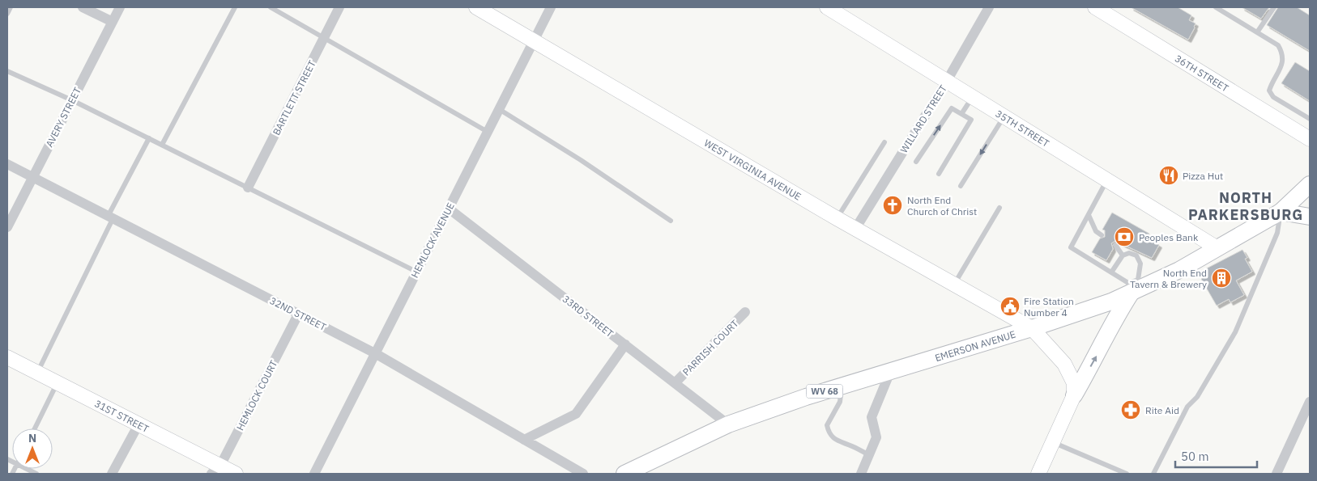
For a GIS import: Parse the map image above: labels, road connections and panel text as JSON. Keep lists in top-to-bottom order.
{
  "streets": {
    "main road": ["EMERSON AVENUE", "WV 68"],
    "street": [
      "36TH STREET",
      "BARTLETT STREET",
      "AVERY STREET",
      "WILLARD STREET",
      "35TH STREET",
      "WEST VIRGINIA AVENUE",
      "HEMLOCK AVENUE",
      "32ND STREET",
      "33RD STREET",
      "PARRISH COURT",
      "HEMLOCK COURT",
      "31ST STREET"
    ]
  },
  "crossings": [
    ["AVERY STREET", "32ND STREET"],
    ["WILLARD STREET", "35TH STREET"],
    ["WILLARD STREET", "WEST VIRGINIA AVENUE"],
    ["35TH STREET", "EMERSON AVENUE"],
    ["WEST VIRGINIA AVENUE", "HEMLOCK AVENUE"],
    ["WEST VIRGINIA AVENUE", "EMERSON AVENUE"],
    ["HEMLOCK AVENUE", "32ND STREET"],
    ["HEMLOCK AVENUE", "33RD STREET"],
    ["32ND STREET", "HEMLOCK COURT"],
    ["33RD STREET", "EMERSON AVENUE"],
    ["33RD STREET", "PARRISH COURT"],
    ["HEMLOCK COURT", "31ST STREET"]
  ],
  "districts": ["NORTH PARKERSBURG"],
  "places": {
    "restaurant": ["Pizza Hut"],
    "church": ["North End Church of Christ"],
    "bank": ["Peoples Bank"],
    "building": ["North End Tavern & Brewery"],
    "public building": ["Fire Station Number 4"],
    "pharmacy": ["Rite Aid"]
  },
  "scale_bar": "50 m",
  "north": "top"
}
